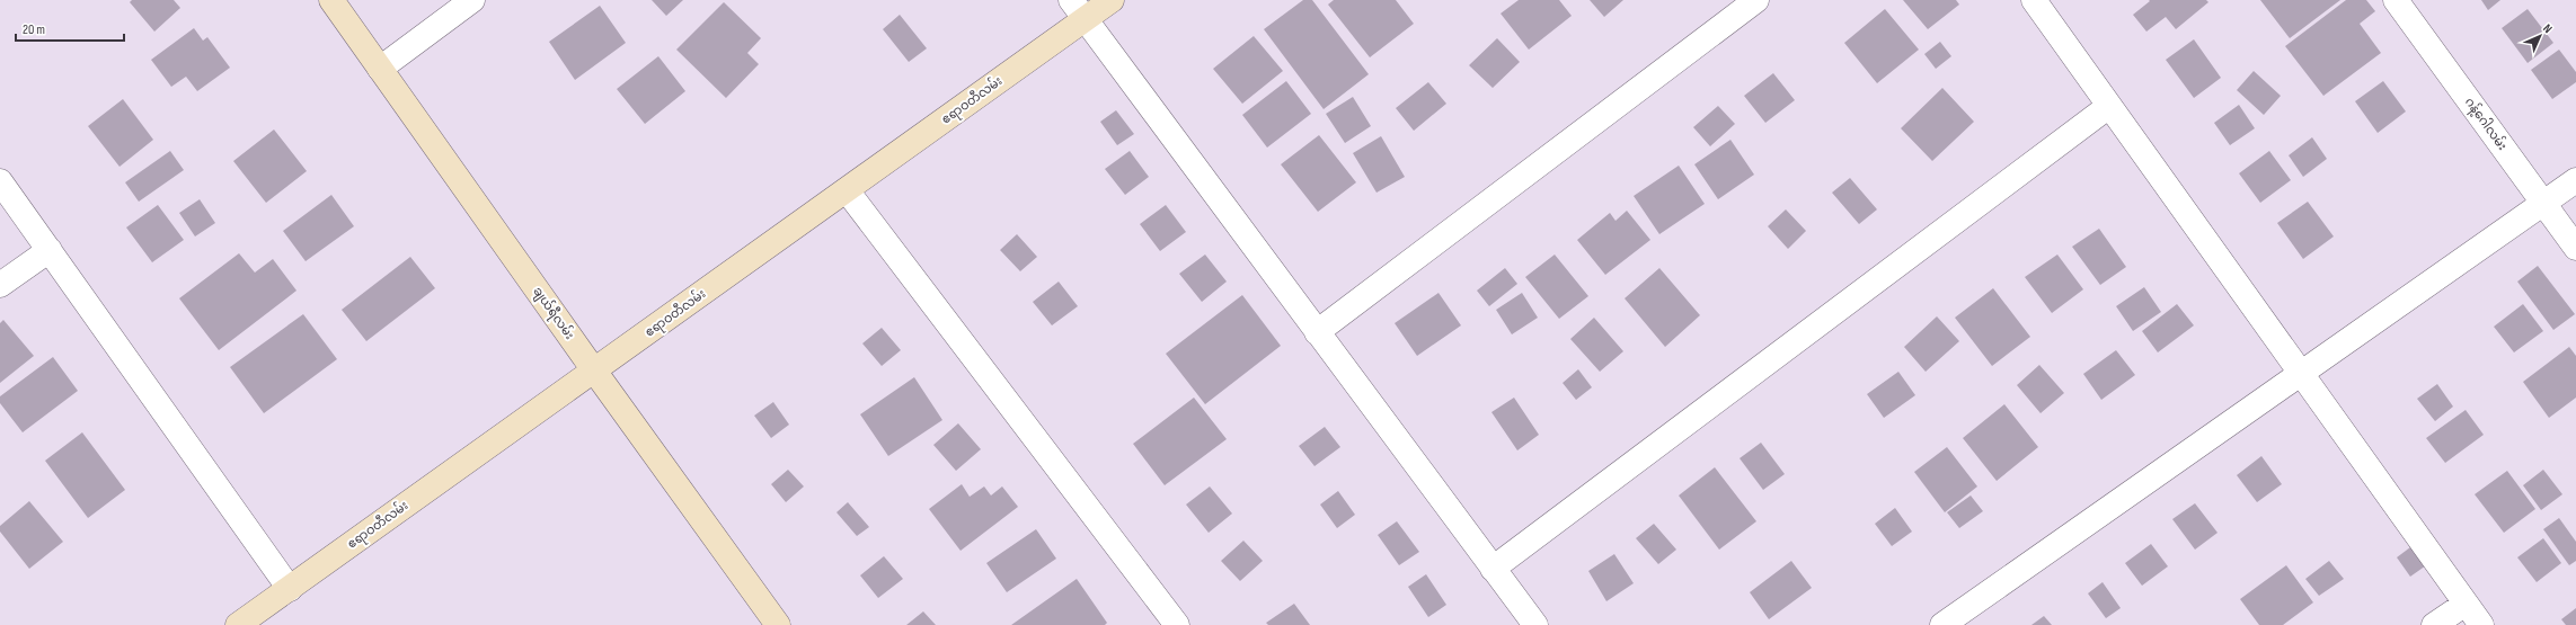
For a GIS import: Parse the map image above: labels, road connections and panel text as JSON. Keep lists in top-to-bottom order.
{
  "streets": {
    "street": ["ဧရာဝတီလမ်း", "ဂန့်ဂေါလမ်း", "ချယ်ရီလမ်း"]
  },
  "crossings": [
    ["ဧရာဝတီလမ်း", "ချယ်ရီလမ်း"]
  ],
  "scale_bar": "20 m",
  "north": "top right"
}
